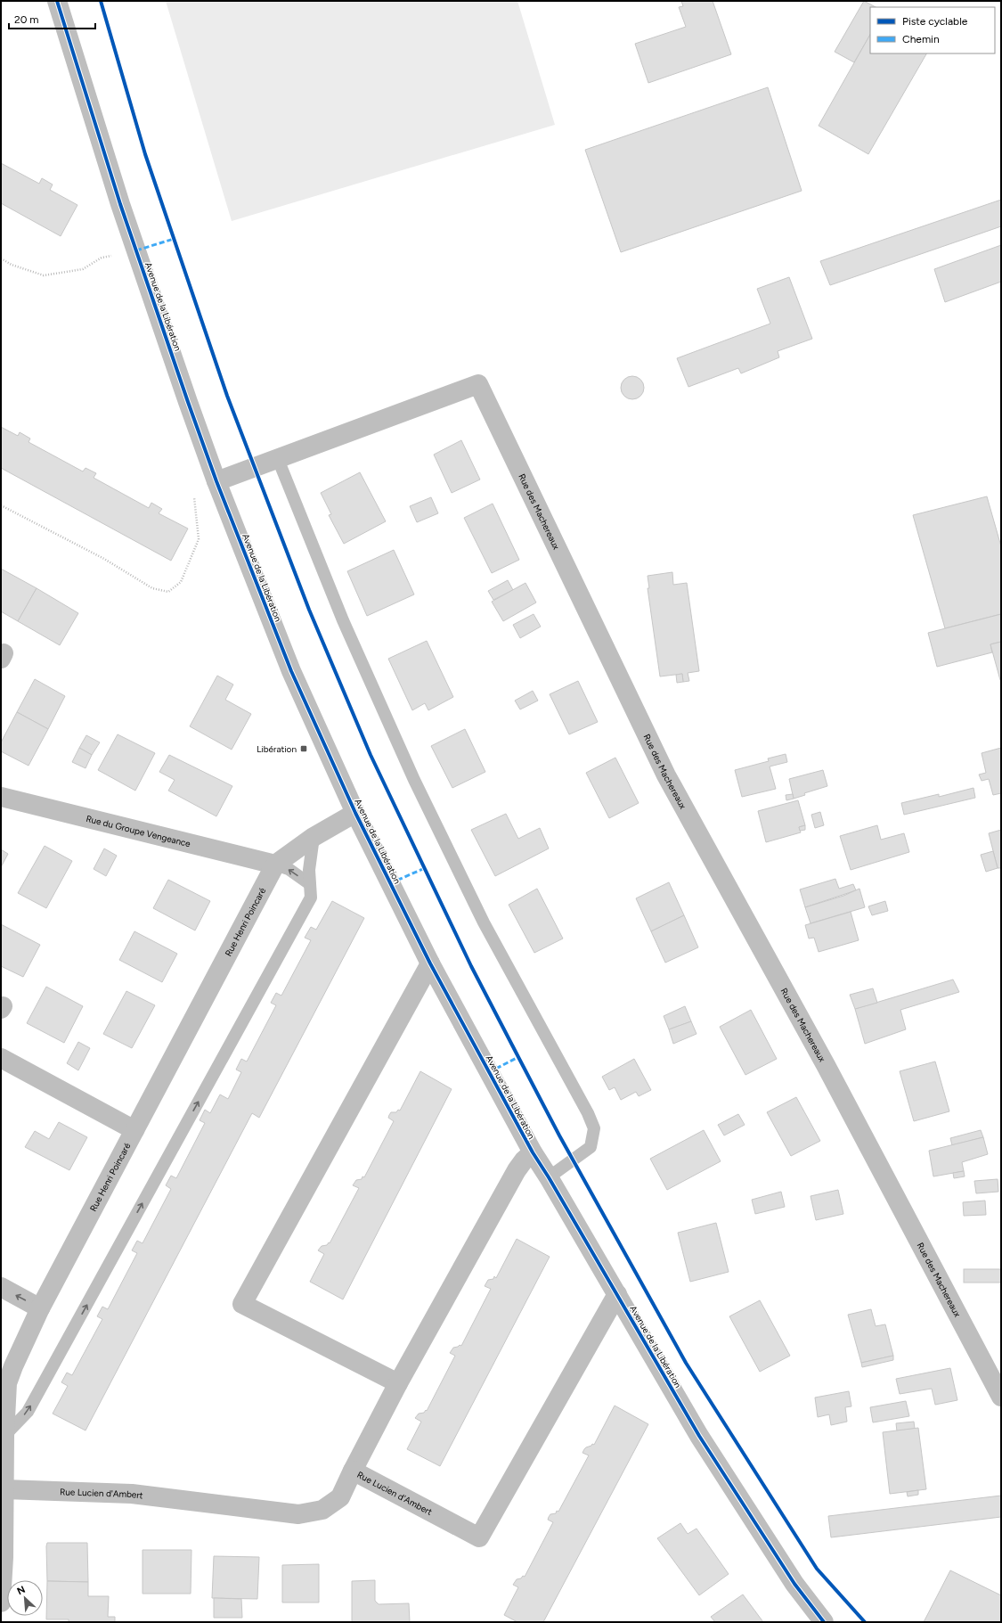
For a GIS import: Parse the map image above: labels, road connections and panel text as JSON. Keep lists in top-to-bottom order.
{
  "streets": {
    "street": [
      "Avenue de la Libération",
      "Rue des Machereaux",
      "Rue du Groupe Vengeance",
      "Rue Henri Poincaré",
      "Rue Lucien d'Ambert"
    ]
  },
  "crossings": [
    ["Avenue de la Libération", "Rue des Machereaux"],
    ["Avenue de la Libération", "Rue Henri Poincaré"],
    ["Avenue de la Libération", "Rue Lucien d'Ambert"],
    ["Rue du Groupe Vengeance", "Rue Henri Poincaré"],
    ["Rue Henri Poincaré", "Rue Lucien d'Ambert"]
  ],
  "places": {
    "transit": ["Libération"]
  },
  "legend": ["Piste cyclable", "Chemin"],
  "scale_bar": "20 m",
  "north": "top left"
}
